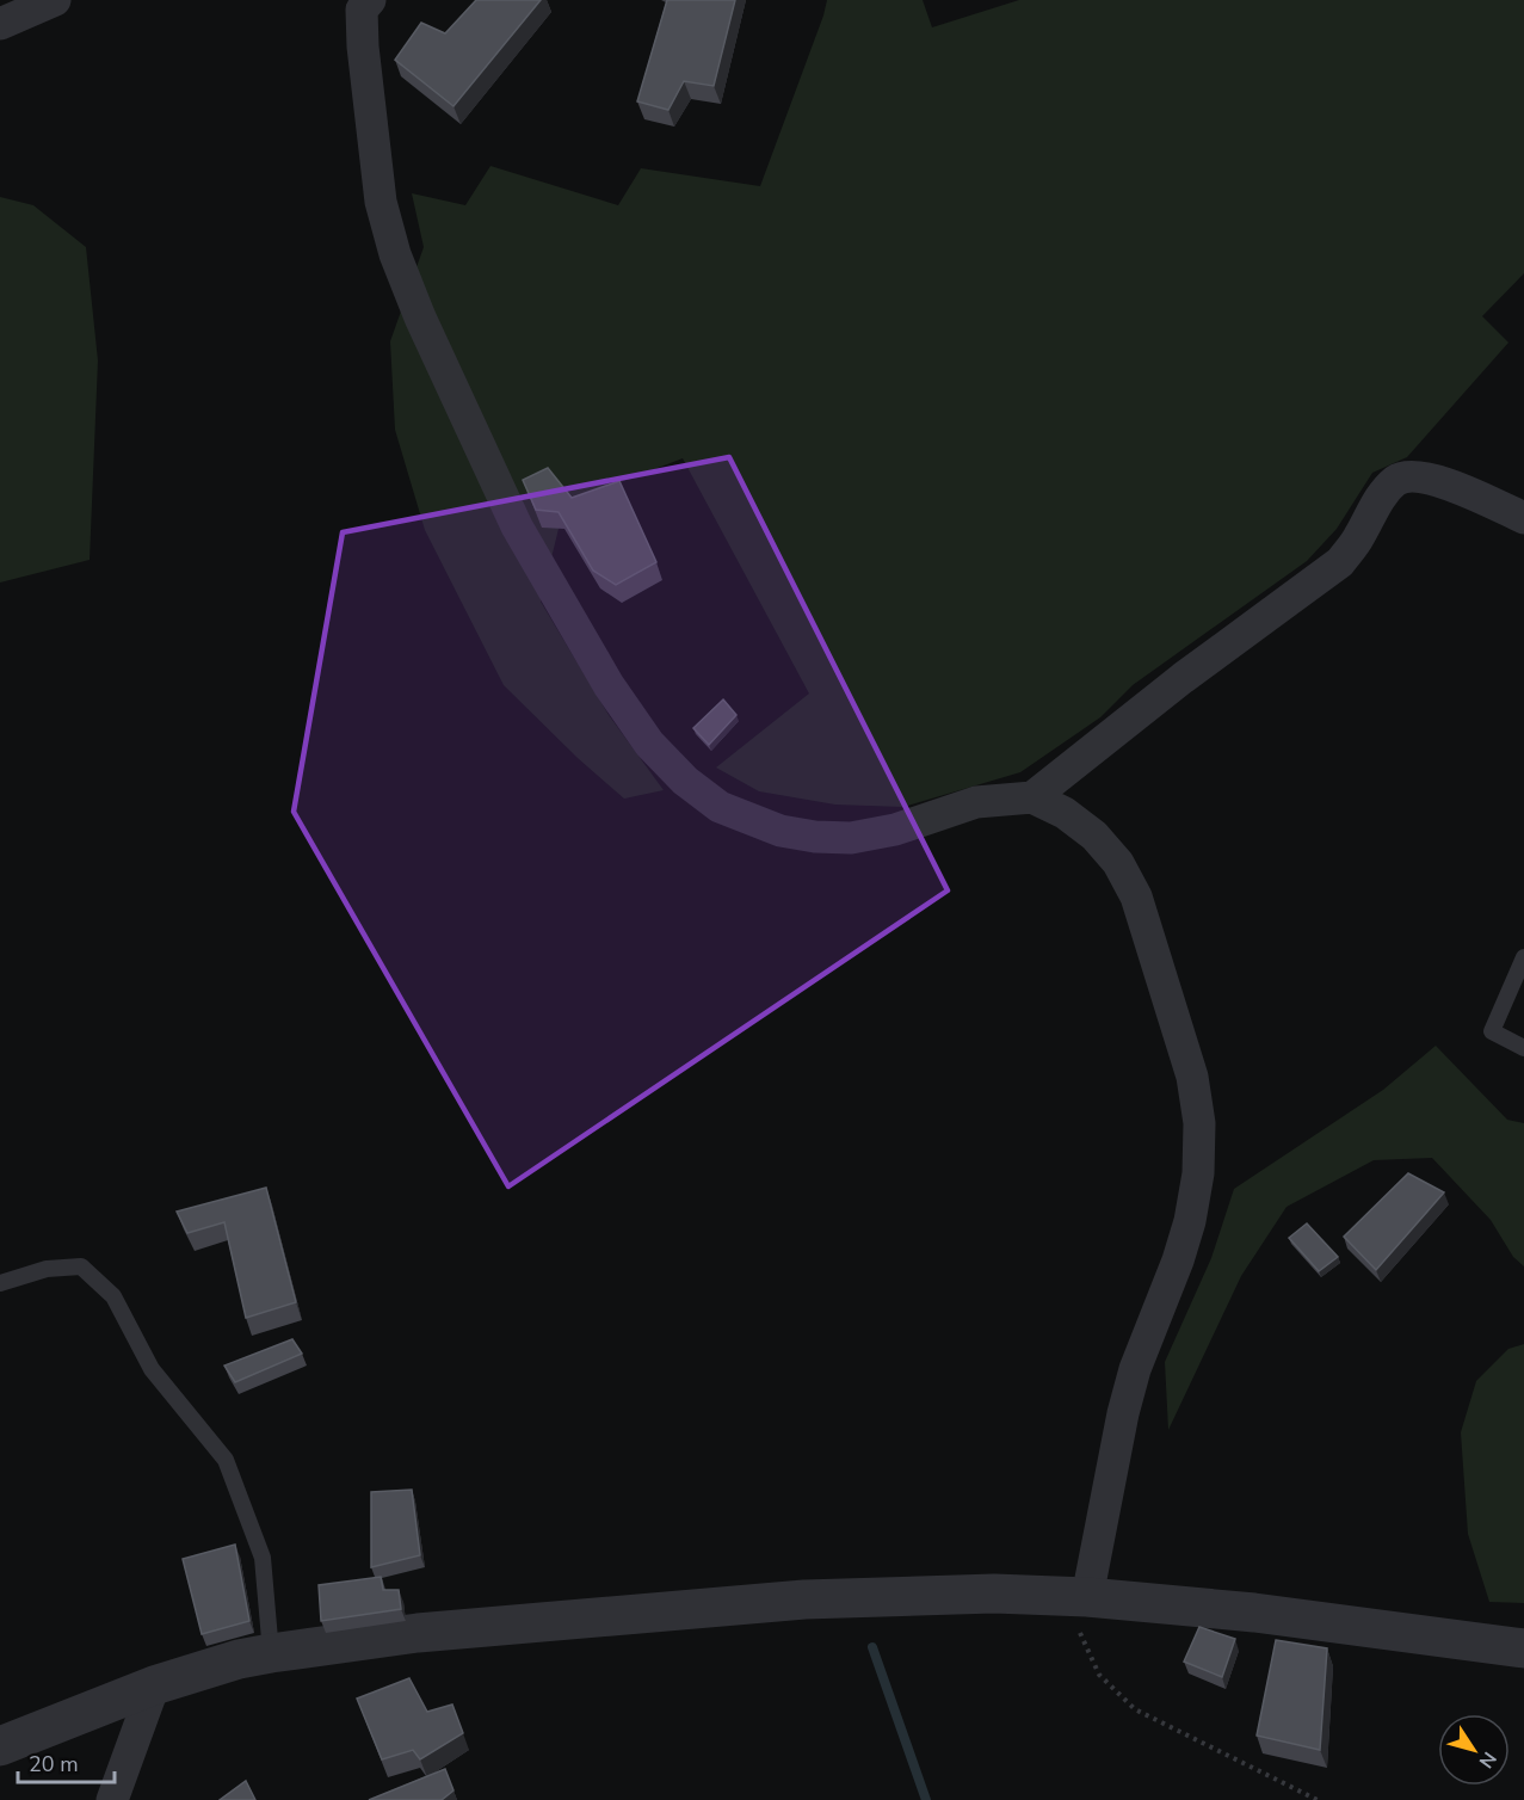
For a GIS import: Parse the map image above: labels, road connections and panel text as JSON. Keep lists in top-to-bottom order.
{
  "scale_bar": "20 m",
  "north": "bottom right"
}
